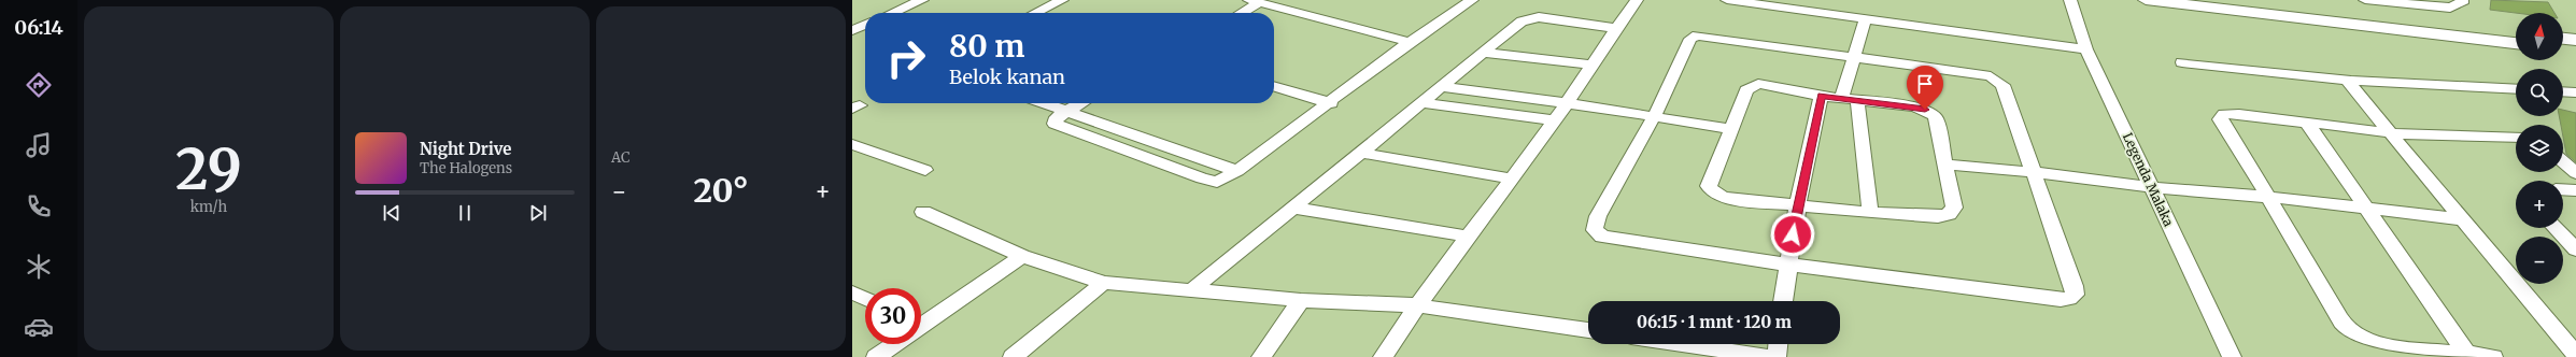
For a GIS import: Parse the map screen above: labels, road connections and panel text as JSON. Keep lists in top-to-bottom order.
{
  "streets": {
    "street": ["Legenda Malaka"]
  },
  "north": "top",
  "page": {
    "tabs": "06:14",
    "tile": [
      ["29", "km/h"],
      "AC"
    ],
    "map_buttons": ["+", "−"],
    "turn": ["80 m", "Belok kanan"],
    "song": ["Night Drive", "The Halogens"],
    "heat": ["−", "20°", "+"],
    "limit": "30",
    "trip": "06:15 · 1 mnt · 120 m"
  }
}
